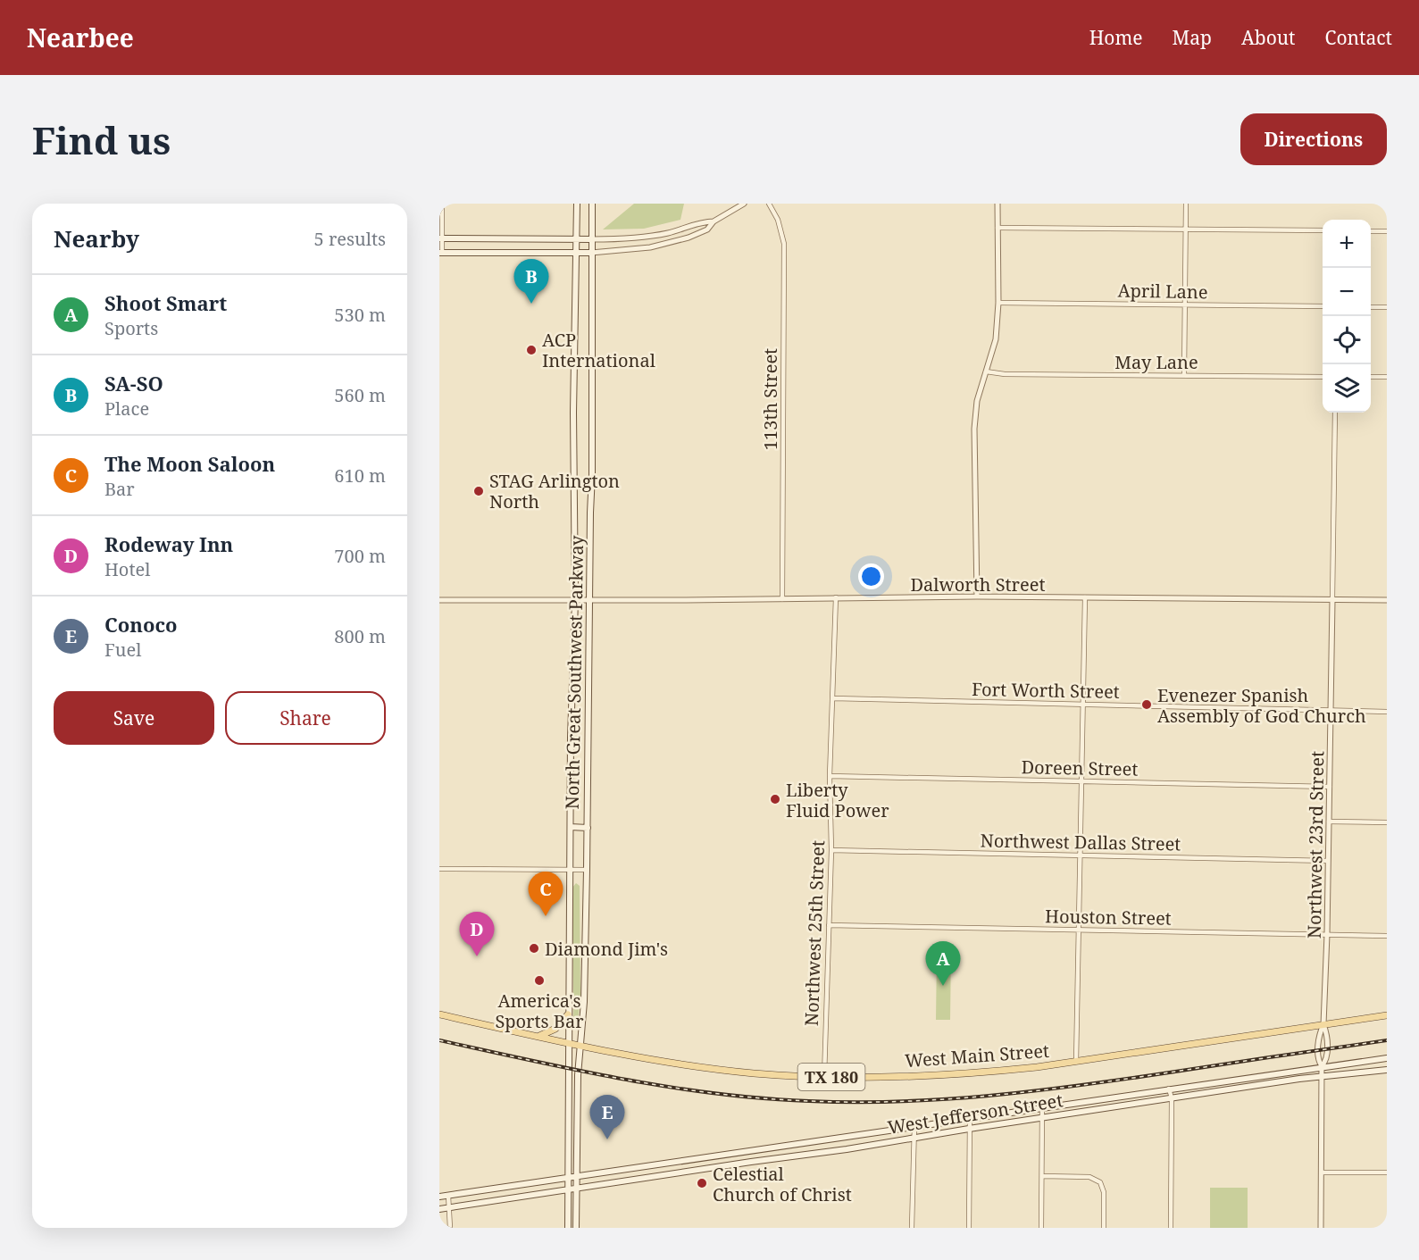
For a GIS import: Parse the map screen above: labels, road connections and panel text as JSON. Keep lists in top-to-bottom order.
{
  "streets": {
    "main road": [
      "North Great Southwest Parkway",
      "West Main Street",
      "TX 180",
      "West Jefferson Street"
    ],
    "street": [
      "April Lane",
      "May Lane",
      "113th Street",
      "Dalworth Street",
      "Fort Worth Street",
      "Doreen Street",
      "Northwest Dallas Street",
      "Northwest 23rd Street",
      "Houston Street",
      "Northwest 25th Street"
    ]
  },
  "crossings": [
    ["113th Street", "Dalworth Street"],
    ["Dalworth Street", "North Great Southwest Parkway"],
    ["Dalworth Street", "Northwest 23rd Street"],
    ["Dalworth Street", "Northwest 25th Street"],
    ["North Great Southwest Parkway", "West Main Street"],
    ["North Great Southwest Parkway", "TX 180"],
    ["North Great Southwest Parkway", "West Jefferson Street"],
    ["Fort Worth Street", "Northwest 23rd Street"],
    ["Fort Worth Street", "Northwest 25th Street"],
    ["Doreen Street", "Northwest 23rd Street"],
    ["Doreen Street", "Northwest 25th Street"],
    ["Northwest Dallas Street", "Northwest 23rd Street"],
    ["Northwest Dallas Street", "Northwest 25th Street"],
    ["Northwest 23rd Street", "Houston Street"],
    ["Northwest 23rd Street", "West Main Street"],
    ["Northwest 23rd Street", "West Jefferson Street"],
    ["Houston Street", "Northwest 25th Street"],
    ["Northwest 25th Street", "West Main Street"],
    ["West Main Street", "TX 180"]
  ],
  "places": [
    "ACP International",
    "STAG Arlington North",
    "Evenezer Spanish Assembly of God Church",
    "Liberty Fluid Power",
    "Diamond Jim's",
    "America's Sports Bar",
    "Celestial Church of Christ"
  ],
  "page": {
    "header": "Nearbee",
    "nav": [
      "Home",
      "Map",
      "About",
      "Contact"
    ],
    "buttons": [
      "Directions",
      ["Save", "Share"]
    ],
    "title": "Find us",
    "heading": ["Nearby", "5 results"],
    "map_buttons": ["+", "−"],
    "pins": [
      "B",
      "C",
      "D",
      "A",
      "E"
    ],
    "list": [
      {
        "mark": "A",
        "name": "Shoot Smart",
        "note": "Sports",
        "value": "530 m"
      },
      {
        "mark": "B",
        "name": "SA-SO",
        "note": "Place",
        "value": "560 m"
      },
      {
        "mark": "C",
        "name": "The Moon Saloon",
        "note": "Bar",
        "value": "610 m"
      },
      {
        "mark": "D",
        "name": "Rodeway Inn",
        "note": "Hotel",
        "value": "700 m"
      },
      {
        "mark": "E",
        "name": "Conoco",
        "note": "Fuel",
        "value": "800 m"
      }
    ]
  }
}
